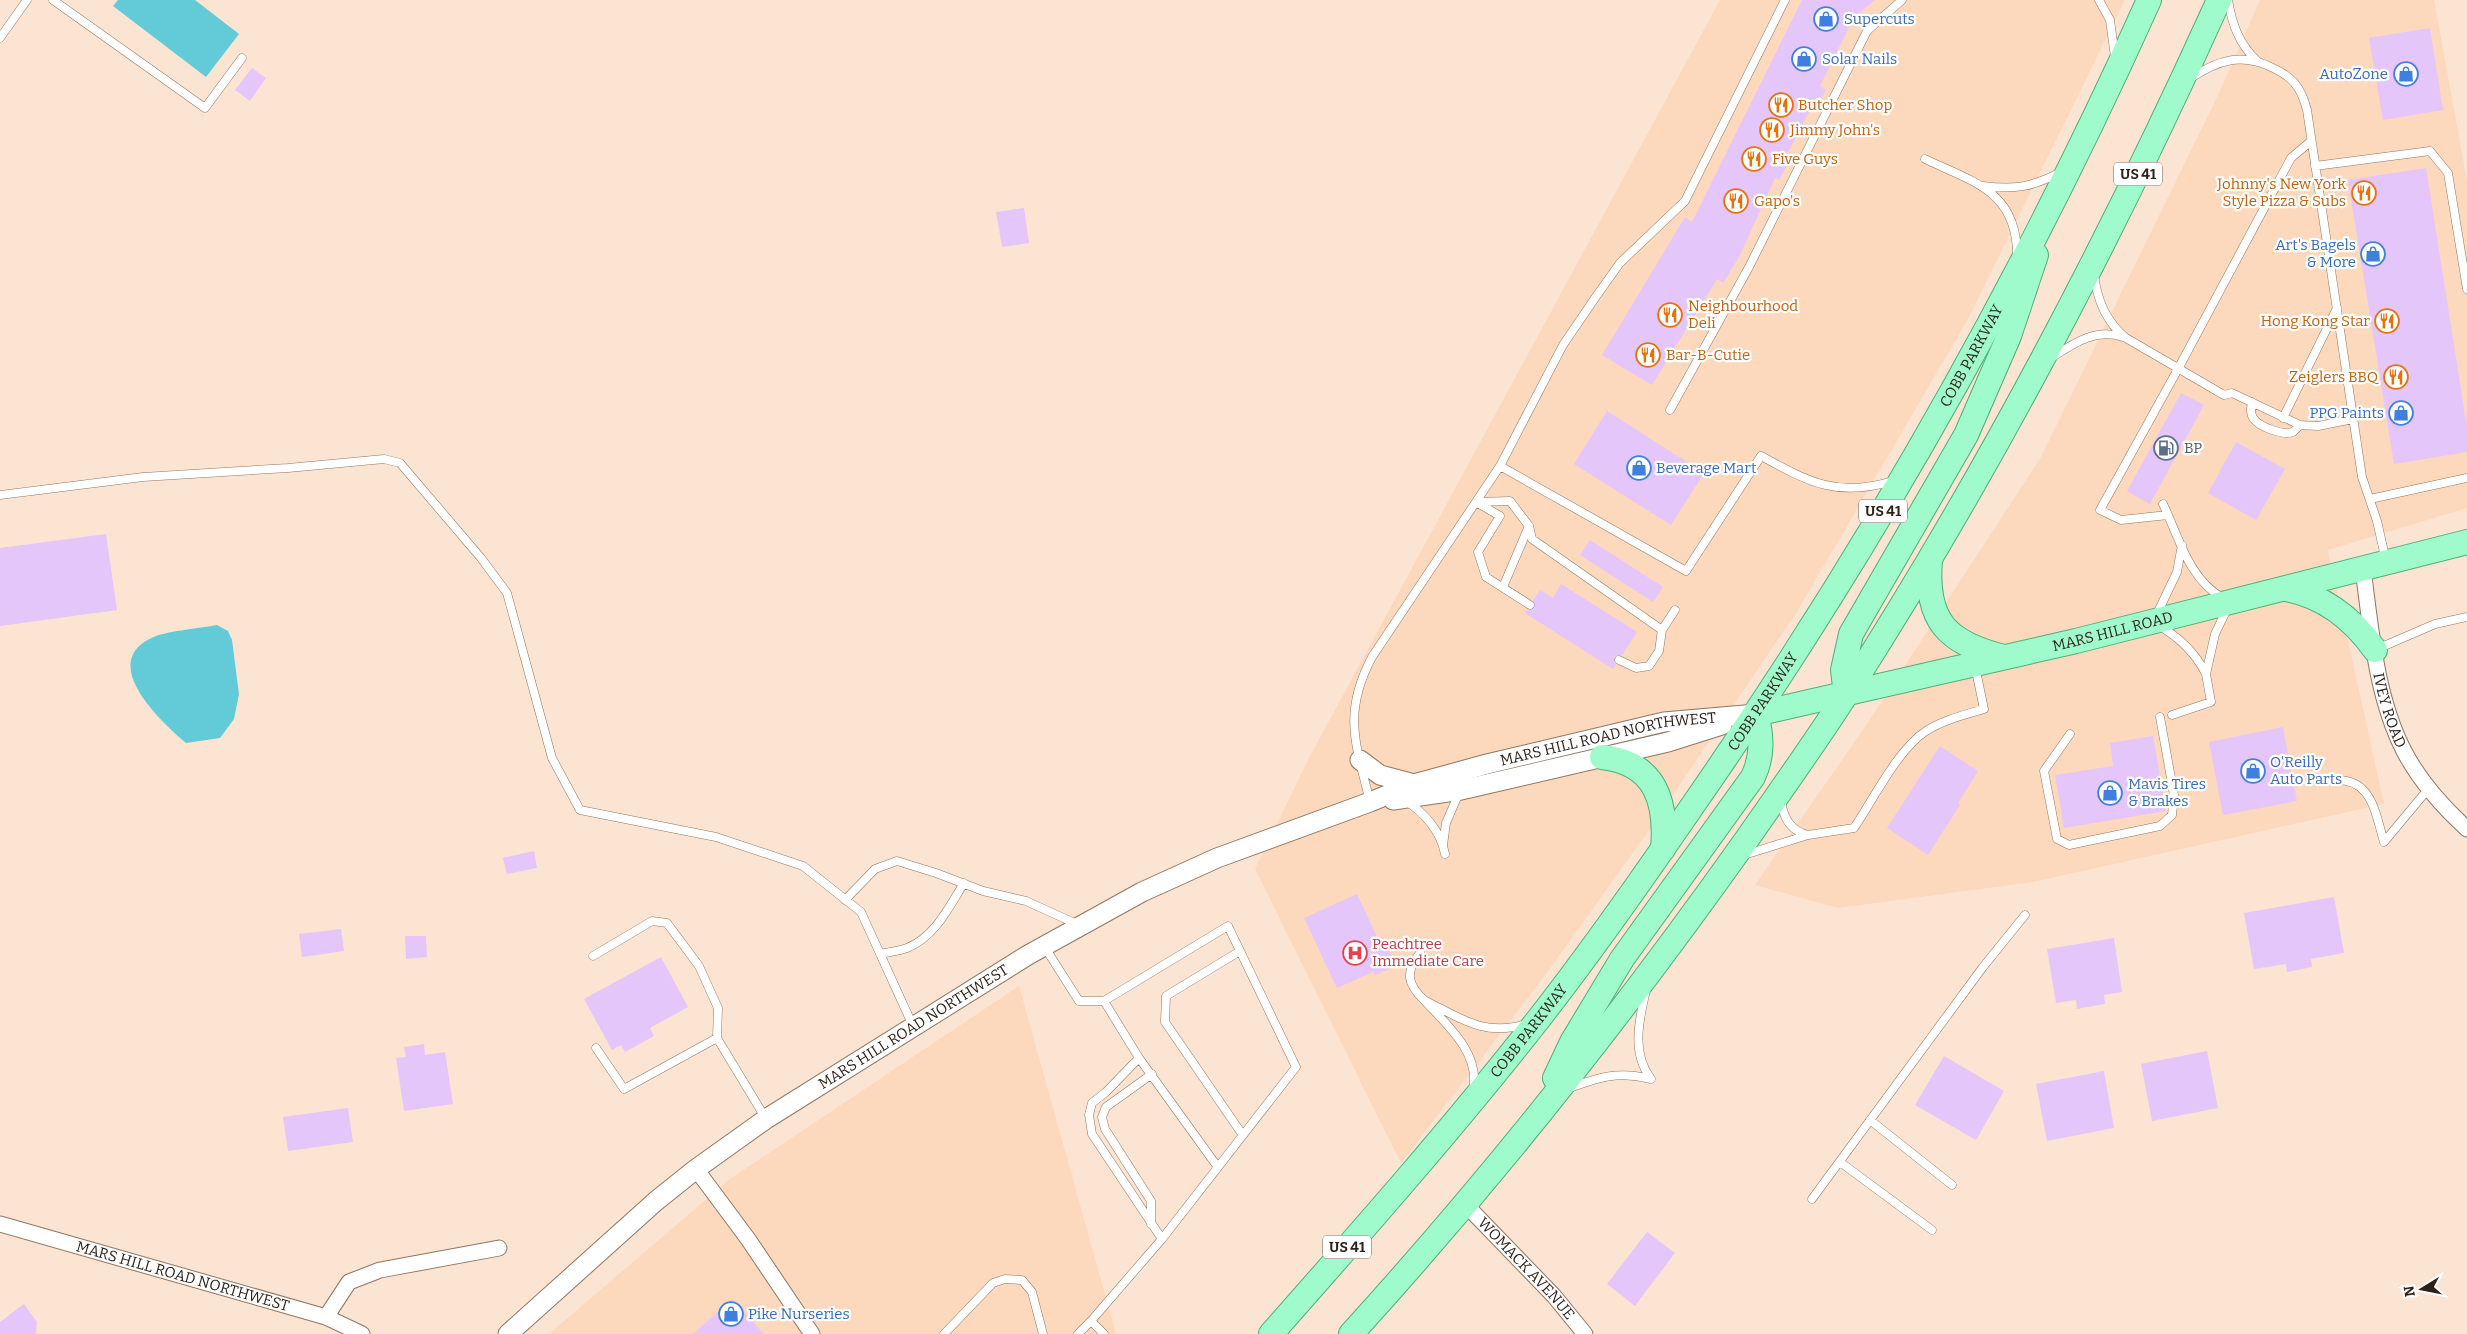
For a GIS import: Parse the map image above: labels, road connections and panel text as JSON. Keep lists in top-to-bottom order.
{
  "streets": {
    "main road": ["US 41", "COBB PARKWAY", "MARS HILL ROAD"],
    "street": ["IVEY ROAD", "MARS HILL ROAD NORTHWEST", "WOMACK AVENUE"]
  },
  "crossings": [
    ["US 41", "MARS HILL ROAD"],
    ["US 41", "WOMACK AVENUE"],
    ["COBB PARKWAY", "MARS HILL ROAD"],
    ["COBB PARKWAY", "MARS HILL ROAD NORTHWEST"],
    ["MARS HILL ROAD", "IVEY ROAD"],
    ["MARS HILL ROAD", "MARS HILL ROAD NORTHWEST"]
  ],
  "places": {
    "shop": [
      "Supercuts",
      "Solar Nails",
      "AutoZone",
      "Art's Bagels & More",
      "PPG Paints",
      "Beverage Mart",
      "O'Reilly Auto Parts",
      "Mavis Tires & Brakes",
      "Pike Nurseries"
    ],
    "restaurant": [
      "Butcher Shop",
      "Jimmy John's",
      "Five Guys",
      "Johnny's New York Style Pizza & Subs",
      "Gapo's",
      "Neighbourhood Deli",
      "Hong Kong Star",
      "Bar-B-Cutie",
      "Zeiglers BBQ"
    ],
    "fuel station": ["BP"],
    "hospital": ["Peachtree Immediate Care"]
  },
  "north": "left"
}
